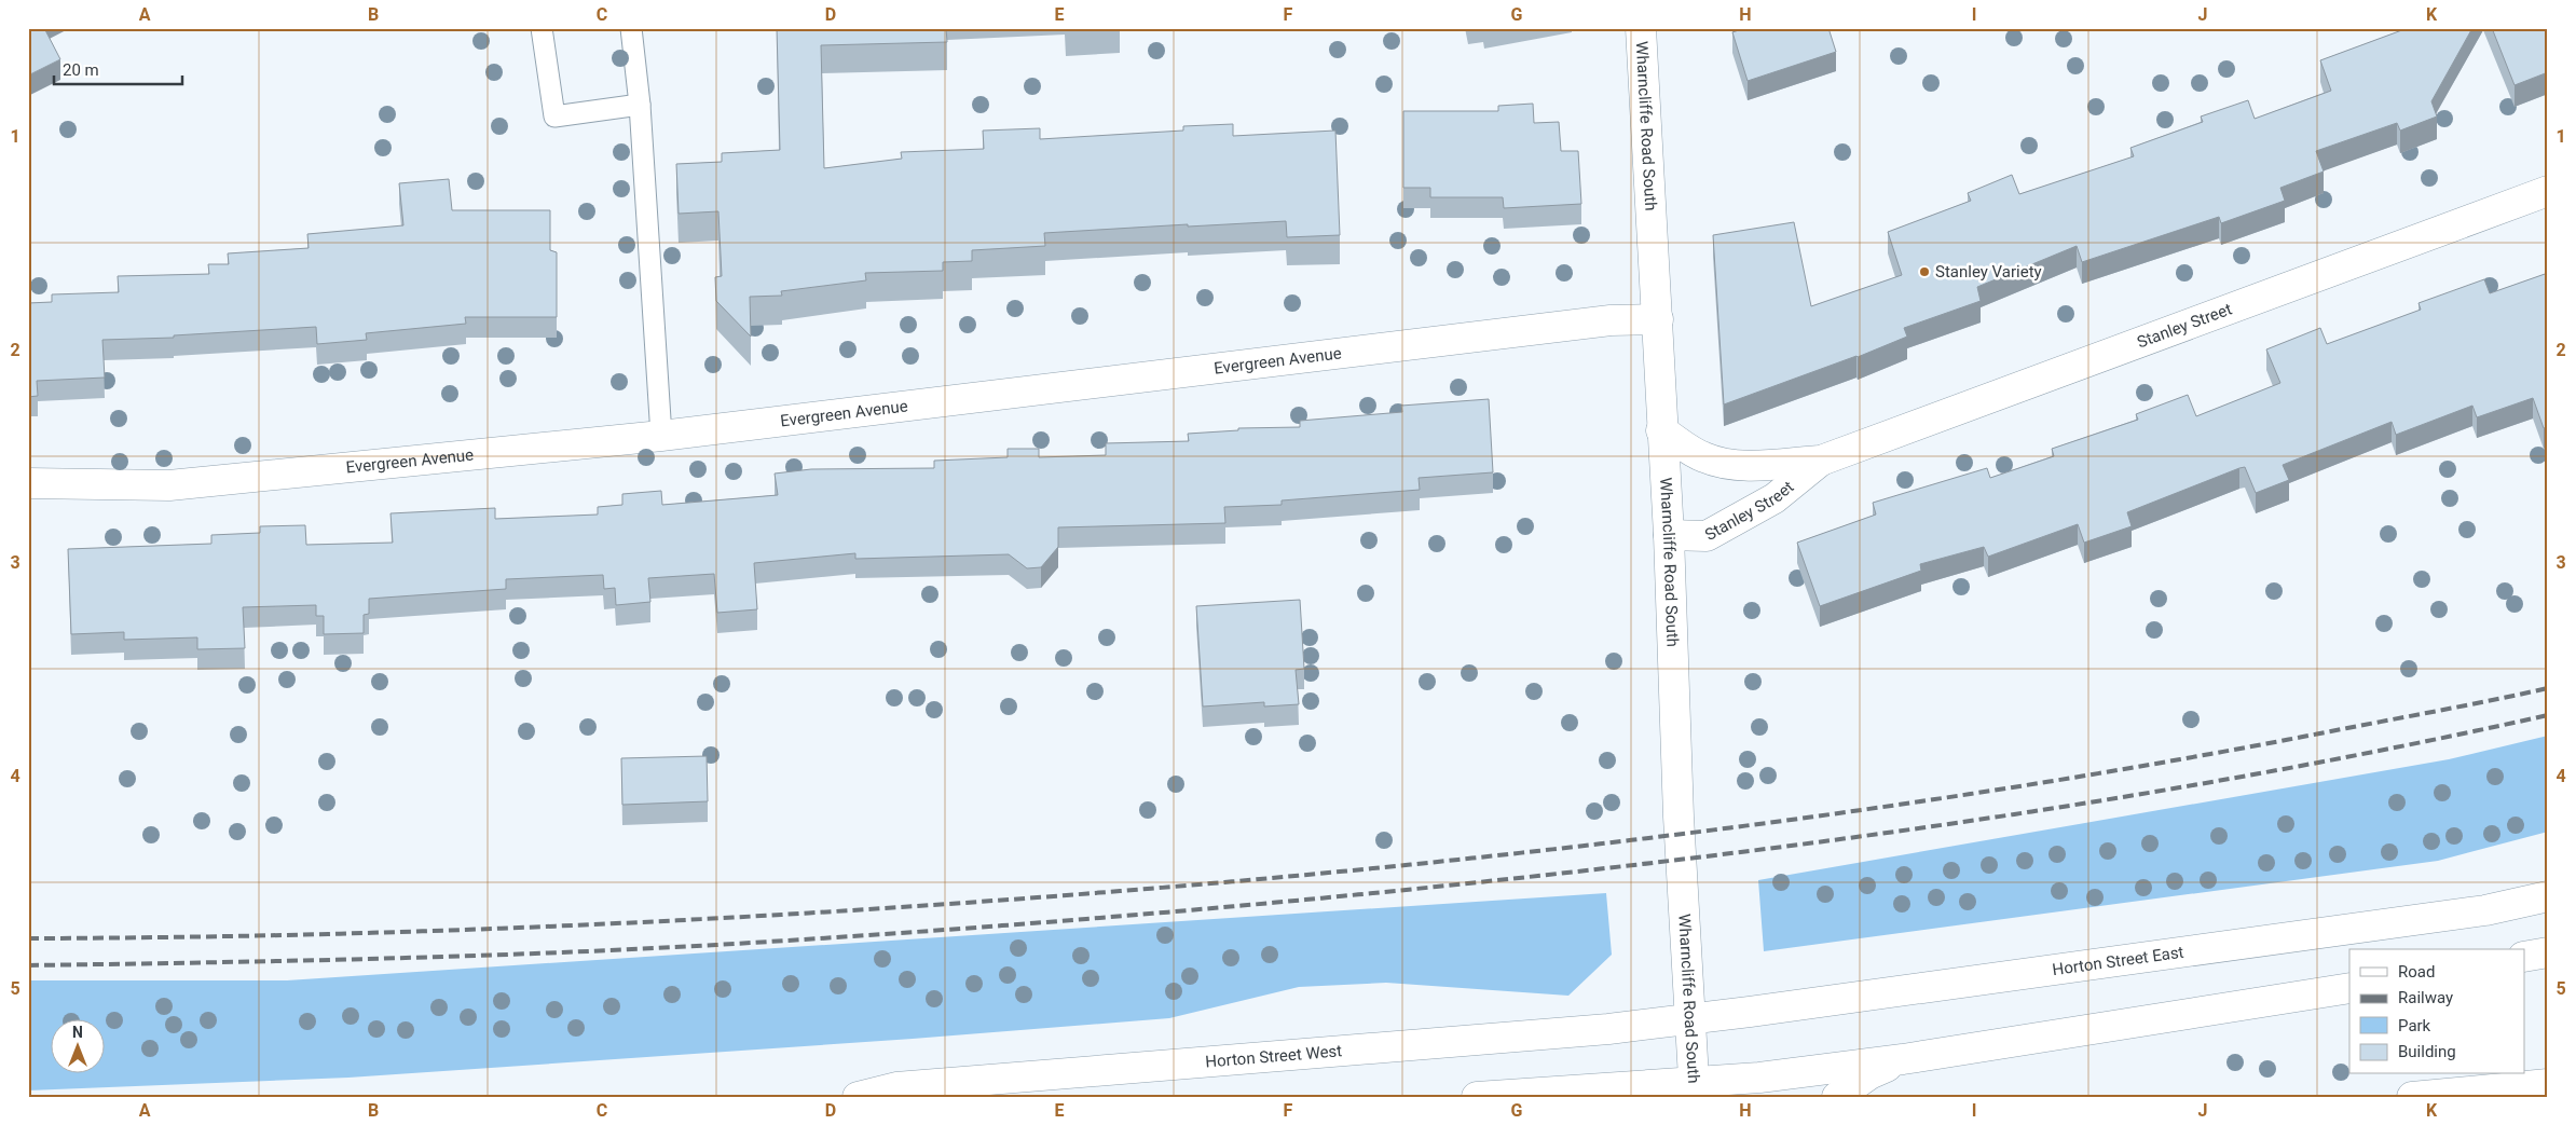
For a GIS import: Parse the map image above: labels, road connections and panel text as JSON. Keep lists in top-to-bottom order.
{
  "streets": {
    "main road": [
      "Wharncliffe Road South",
      "Stanley Street",
      "Evergreen Avenue",
      "Horton Street East",
      "Horton Street West"
    ]
  },
  "crossings": [
    ["Wharncliffe Road South", "Stanley Street"],
    ["Wharncliffe Road South", "Evergreen Avenue"],
    ["Wharncliffe Road South", "Horton Street East"],
    ["Wharncliffe Road South", "Horton Street West"],
    ["Horton Street East", "Horton Street West"]
  ],
  "places": ["Stanley Variety"],
  "legend": [
    "Road",
    "Railway",
    "Park",
    "Building"
  ],
  "scale_bar": "20 m",
  "north": "top",
  "grid": {
    "columns": [
      "A",
      "B",
      "C",
      "D",
      "E",
      "F",
      "G",
      "H",
      "I",
      "J",
      "K"
    ],
    "rows": [
      "1",
      "2",
      "3",
      "4",
      "5"
    ]
  }
}
